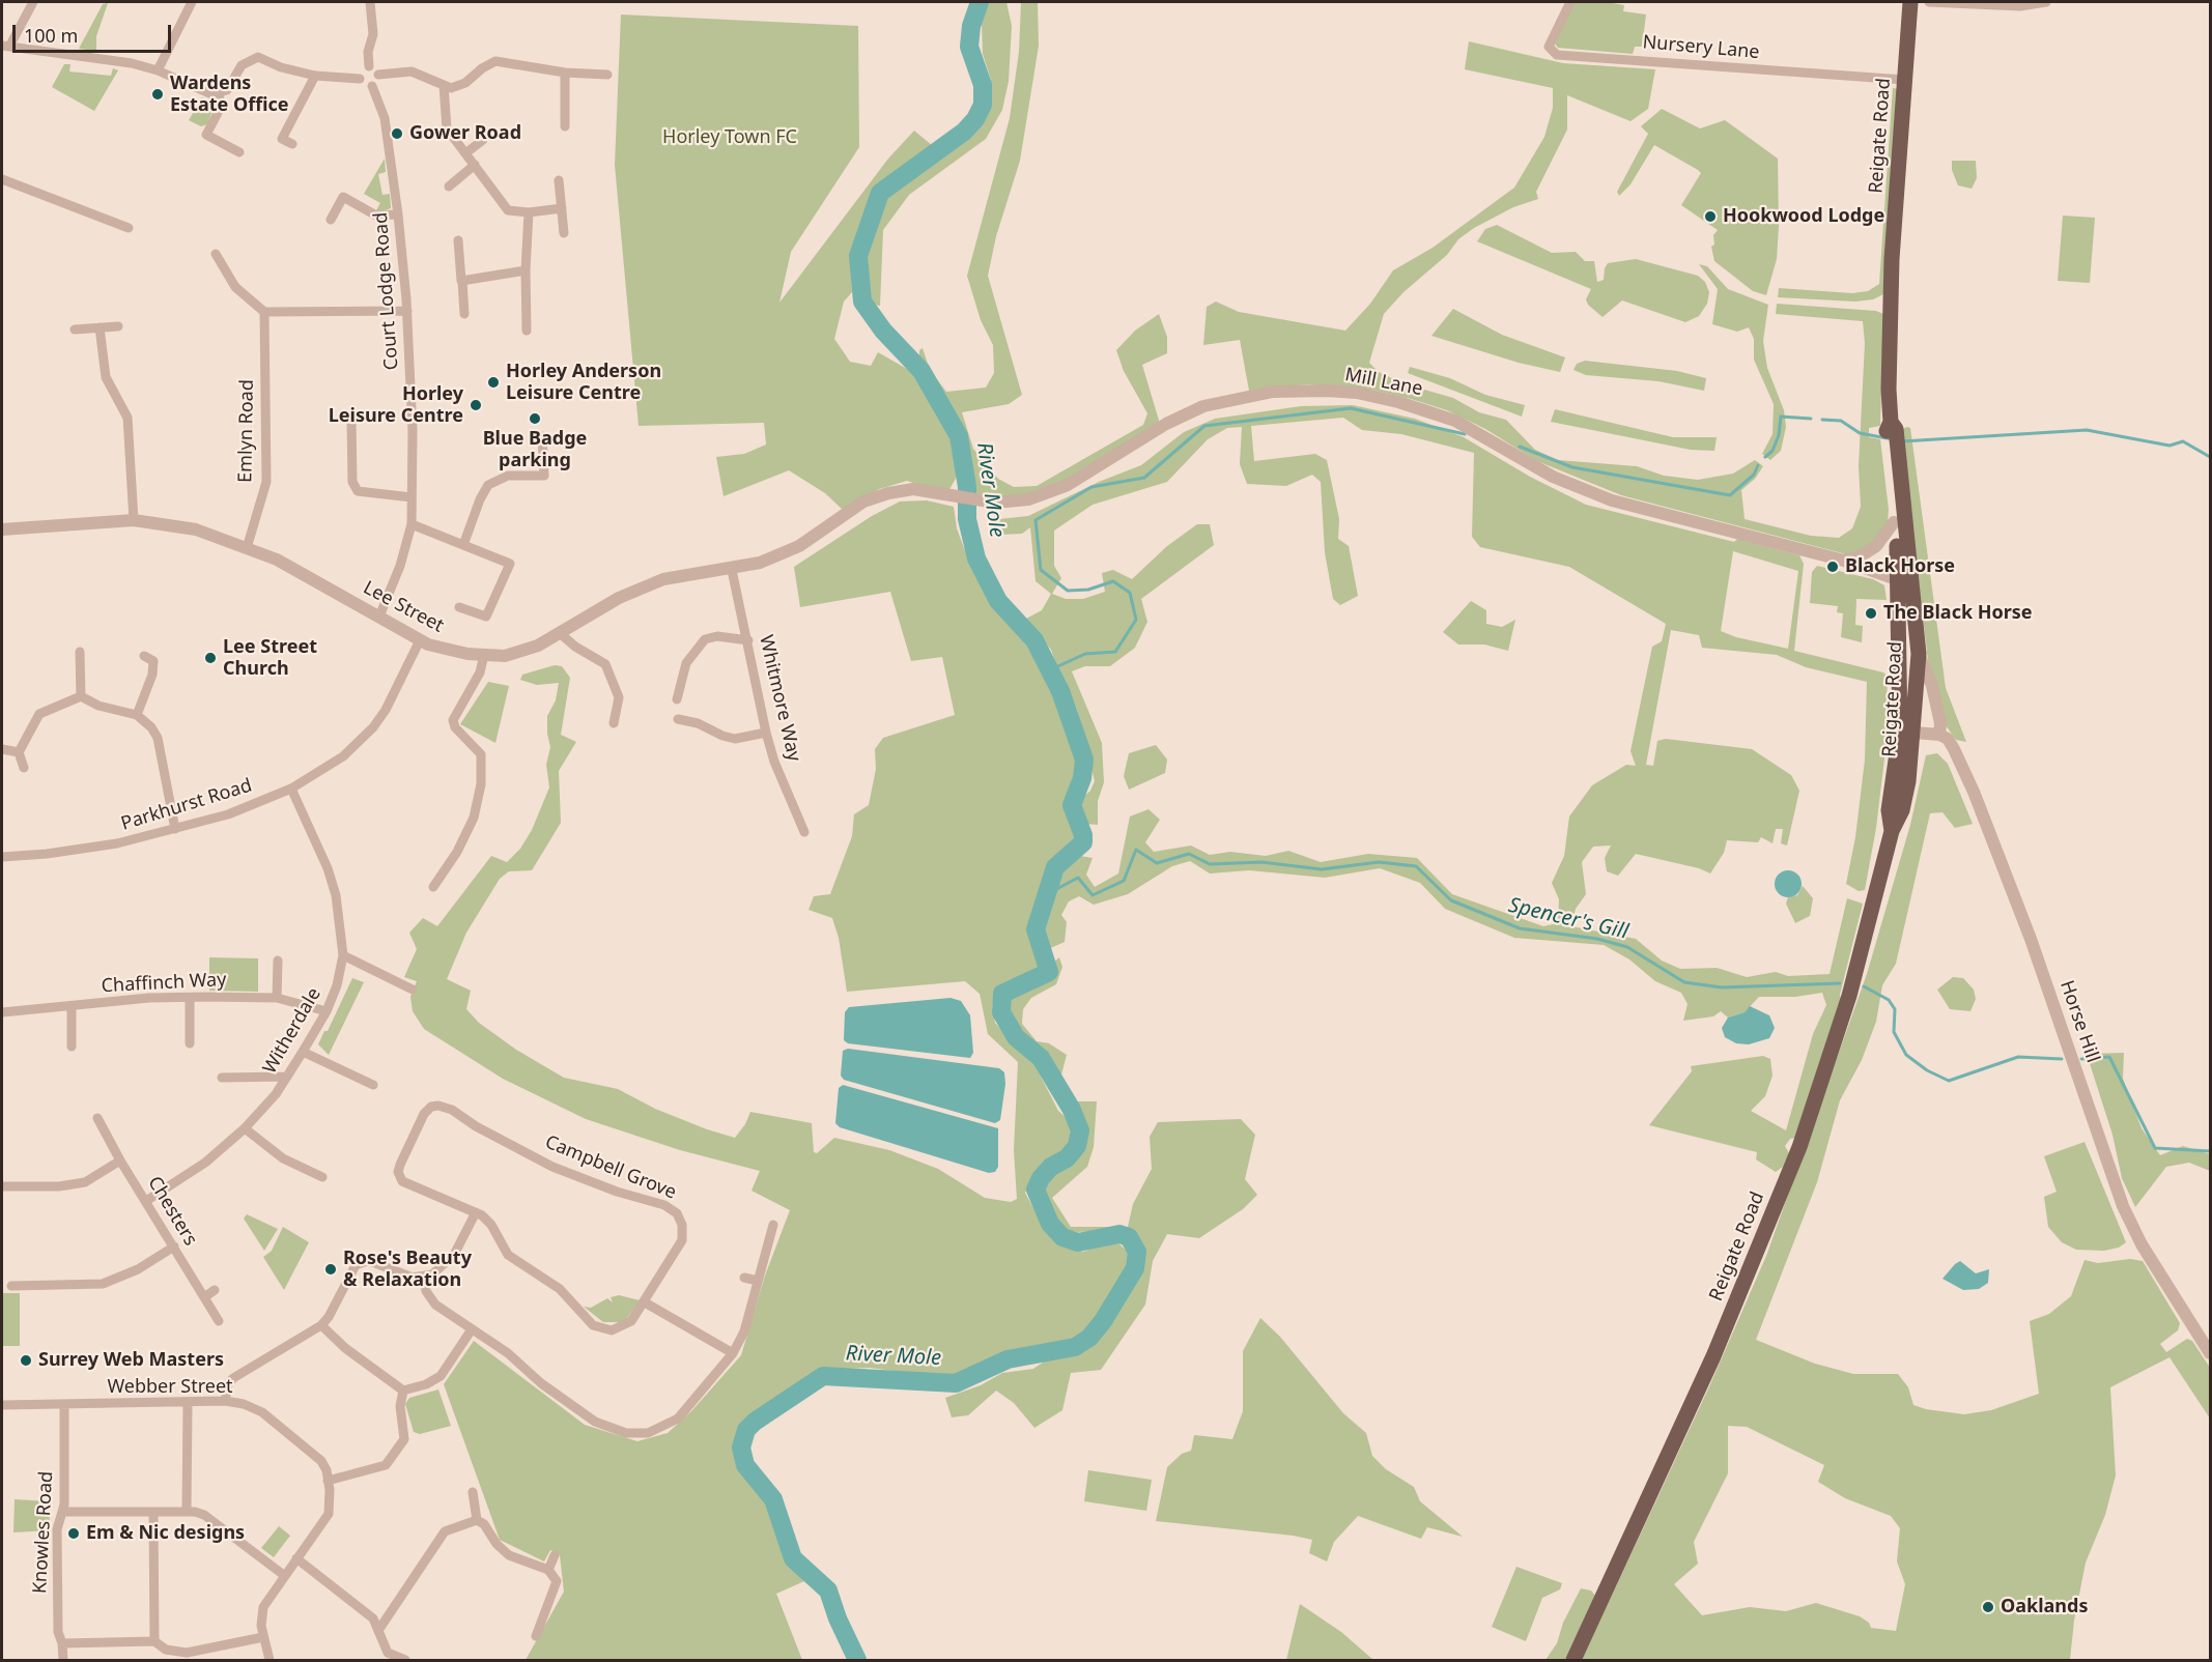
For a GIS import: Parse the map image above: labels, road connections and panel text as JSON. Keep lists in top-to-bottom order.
{
  "streets": {
    "main road": ["Reigate Road"],
    "street": [
      "Nursery Lane",
      "Court Lodge Road",
      "Mill Lane",
      "Emlyn Road",
      "Lee Street",
      "Whitmore Way",
      "Parkhurst Road",
      "Chaffinch Way",
      "Horse Hill",
      "Witherdale",
      "Campbell Grove",
      "Chesters",
      "Webber Street",
      "Knowles Road"
    ]
  },
  "crossings": [
    ["Nursery Lane", "Reigate Road"],
    ["Reigate Road", "Mill Lane"],
    ["Court Lodge Road", "Lee Street"],
    ["Mill Lane", "Lee Street"],
    ["Emlyn Road", "Lee Street"],
    ["Lee Street", "Whitmore Way"],
    ["Lee Street", "Parkhurst Road"],
    ["Parkhurst Road", "Witherdale"],
    ["Chaffinch Way", "Witherdale"],
    ["Witherdale", "Chesters"],
    ["Webber Street", "Knowles Road"]
  ],
  "water": ["River Mole", "Spencer's Gill"],
  "parks": ["Horley Town FC"],
  "places": [
    "Wardens Estate Office",
    "Gower Road",
    "Hookwood Lodge",
    "Horley Anderson Leisure Centre",
    "Horley Leisure Centre",
    "Blue Badge parking",
    "Black Horse",
    "The Black Horse",
    "Lee Street Church",
    "Rose's Beauty & Relaxation",
    "Surrey Web Masters",
    "Em & Nic designs",
    "Oaklands"
  ],
  "scale_bar": "100 m"
}
